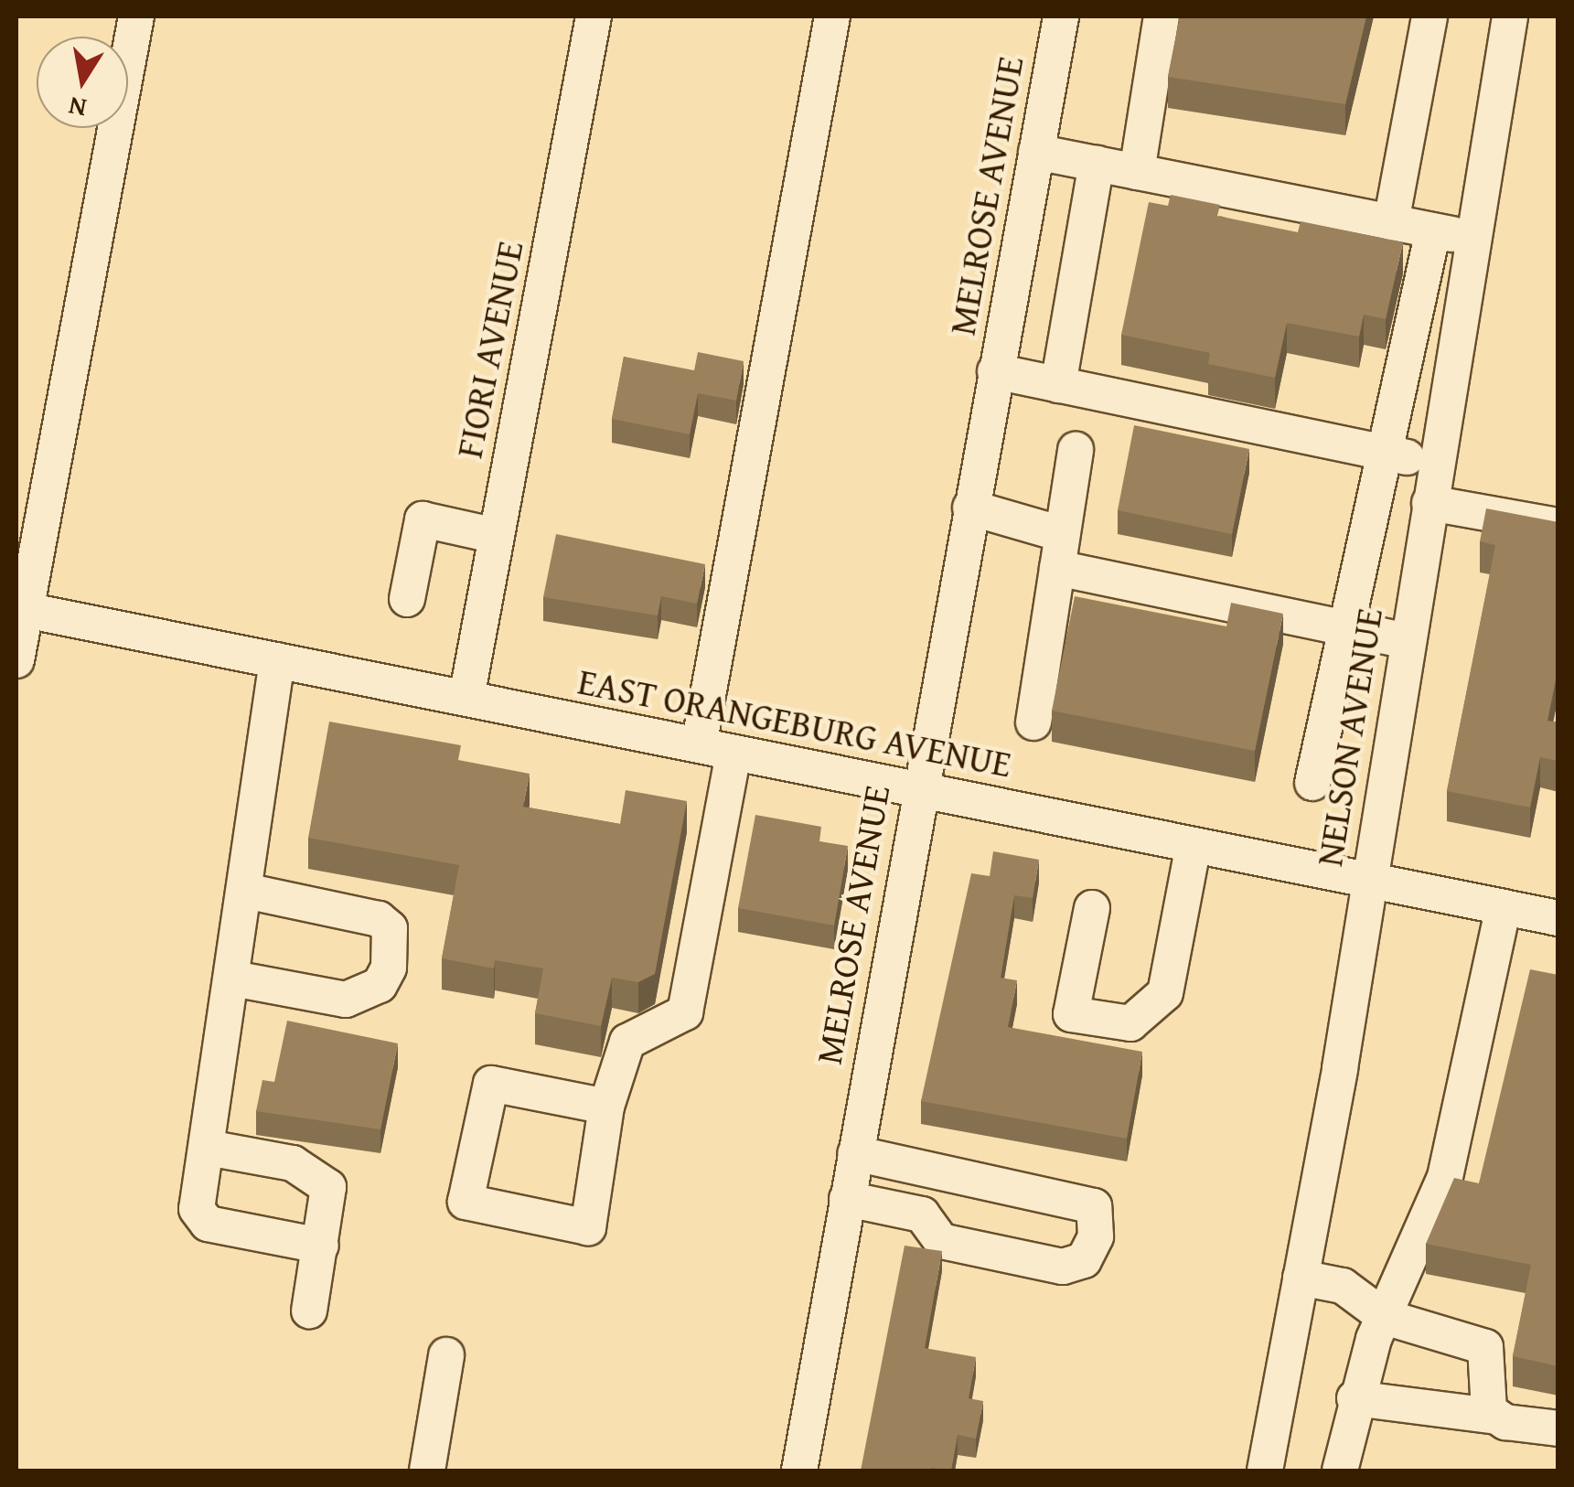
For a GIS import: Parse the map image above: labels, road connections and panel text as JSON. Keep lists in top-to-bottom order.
{
  "streets": {
    "street": [
      "MELROSE AVENUE",
      "FIORI AVENUE",
      "EAST ORANGEBURG AVENUE",
      "NELSON AVENUE"
    ]
  },
  "crossings": [
    ["MELROSE AVENUE", "EAST ORANGEBURG AVENUE"],
    ["FIORI AVENUE", "EAST ORANGEBURG AVENUE"],
    ["EAST ORANGEBURG AVENUE", "NELSON AVENUE"]
  ],
  "north": "bottom"
}
